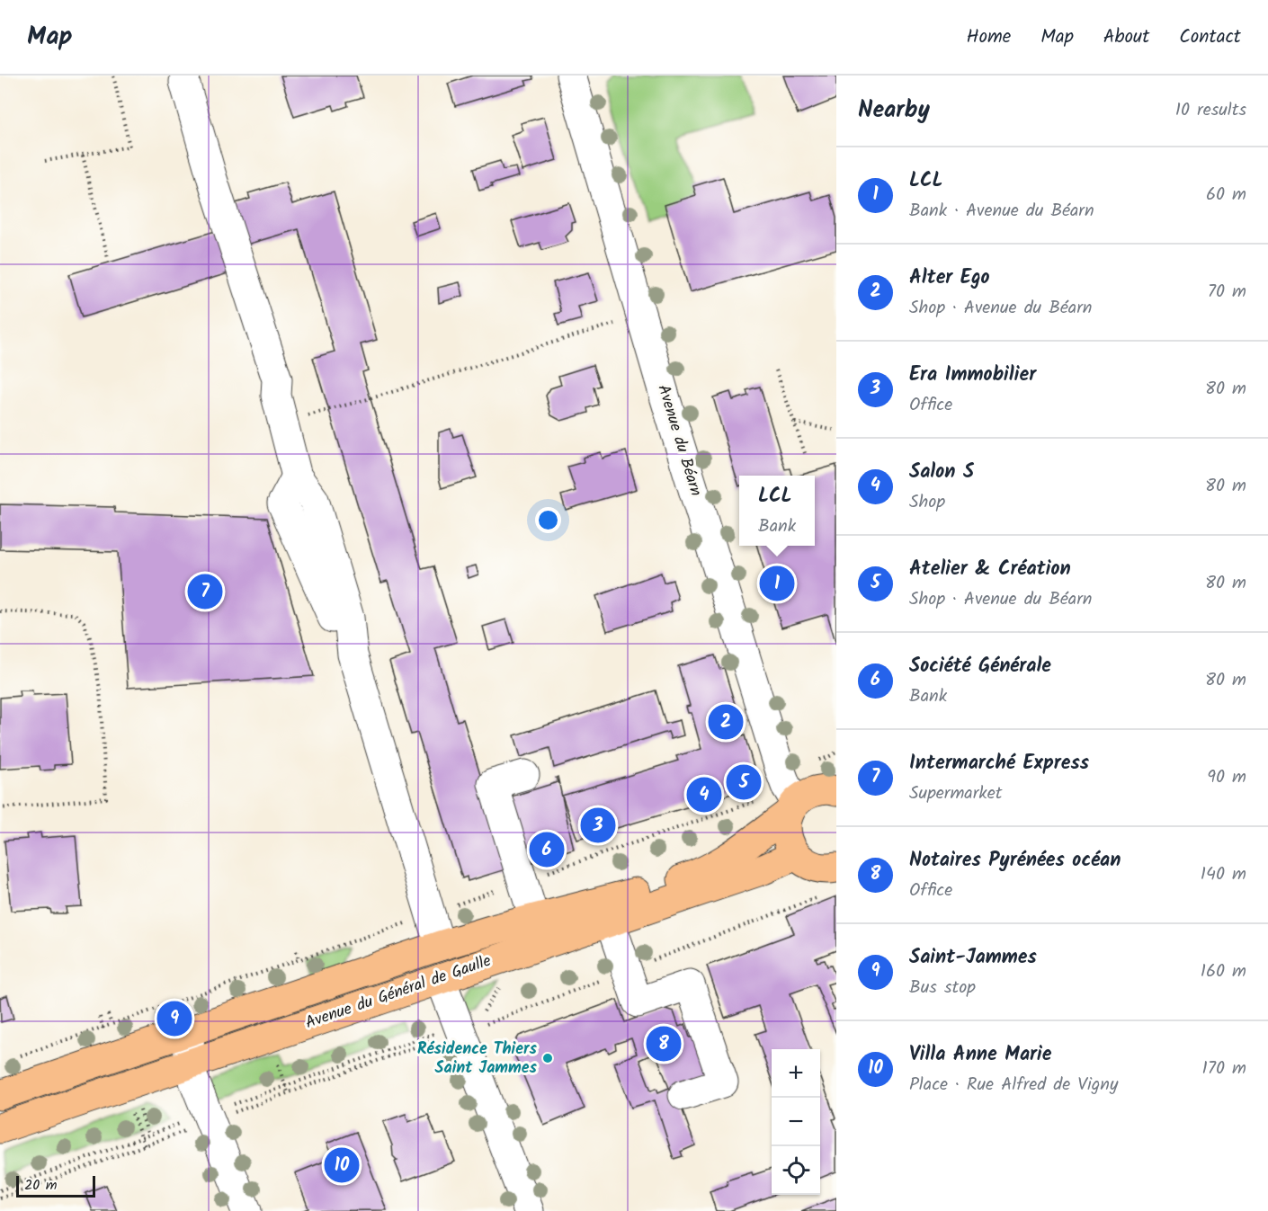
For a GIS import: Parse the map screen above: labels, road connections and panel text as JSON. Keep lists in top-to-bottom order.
{
  "streets": {
    "main road": ["Avenue du Général de Gaulle"],
    "street": ["Avenue du Béarn"]
  },
  "crossings": [
    ["Avenue du Béarn", "Avenue du Général de Gaulle"]
  ],
  "places": ["Résidence Thiers Saint Jammes"],
  "scale_bar": "20 m",
  "page": {
    "header": "Map",
    "nav": [
      "Home",
      "Map",
      "About",
      "Contact"
    ],
    "heading": ["Nearby", "10 results"],
    "list": [
      {
        "mark": "1",
        "name": "LCL",
        "note": "Bank · Avenue du Béarn",
        "value": "60 m"
      },
      {
        "mark": "2",
        "name": "Alter Ego",
        "note": "Shop · Avenue du Béarn",
        "value": "70 m"
      },
      {
        "mark": "3",
        "name": "Era Immobilier",
        "note": "Office",
        "value": "80 m"
      },
      {
        "mark": "4",
        "name": "Salon S",
        "note": "Shop",
        "value": "80 m"
      },
      {
        "mark": "5",
        "name": "Atelier & Création",
        "note": "Shop · Avenue du Béarn",
        "value": "80 m"
      },
      {
        "mark": "6",
        "name": "Société Générale",
        "note": "Bank",
        "value": "80 m"
      },
      {
        "mark": "7",
        "name": "Intermarché Express",
        "note": "Supermarket",
        "value": "90 m"
      },
      {
        "mark": "8",
        "name": "Notaires Pyrénées océan",
        "note": "Office",
        "value": "140 m"
      },
      {
        "mark": "9",
        "name": "Saint-Jammes",
        "note": "Bus stop",
        "value": "160 m"
      },
      {
        "mark": "10",
        "name": "Villa Anne Marie",
        "note": "Place · Rue Alfred de Vigny",
        "value": "170 m"
      }
    ],
    "popup": ["LCL", "Bank"],
    "pins": [
      "1",
      "7",
      "2",
      "5",
      "4",
      "3",
      "6",
      "9",
      "8",
      "10"
    ],
    "map_buttons": ["+", "−"],
    "scale": "20 m"
  }
}
